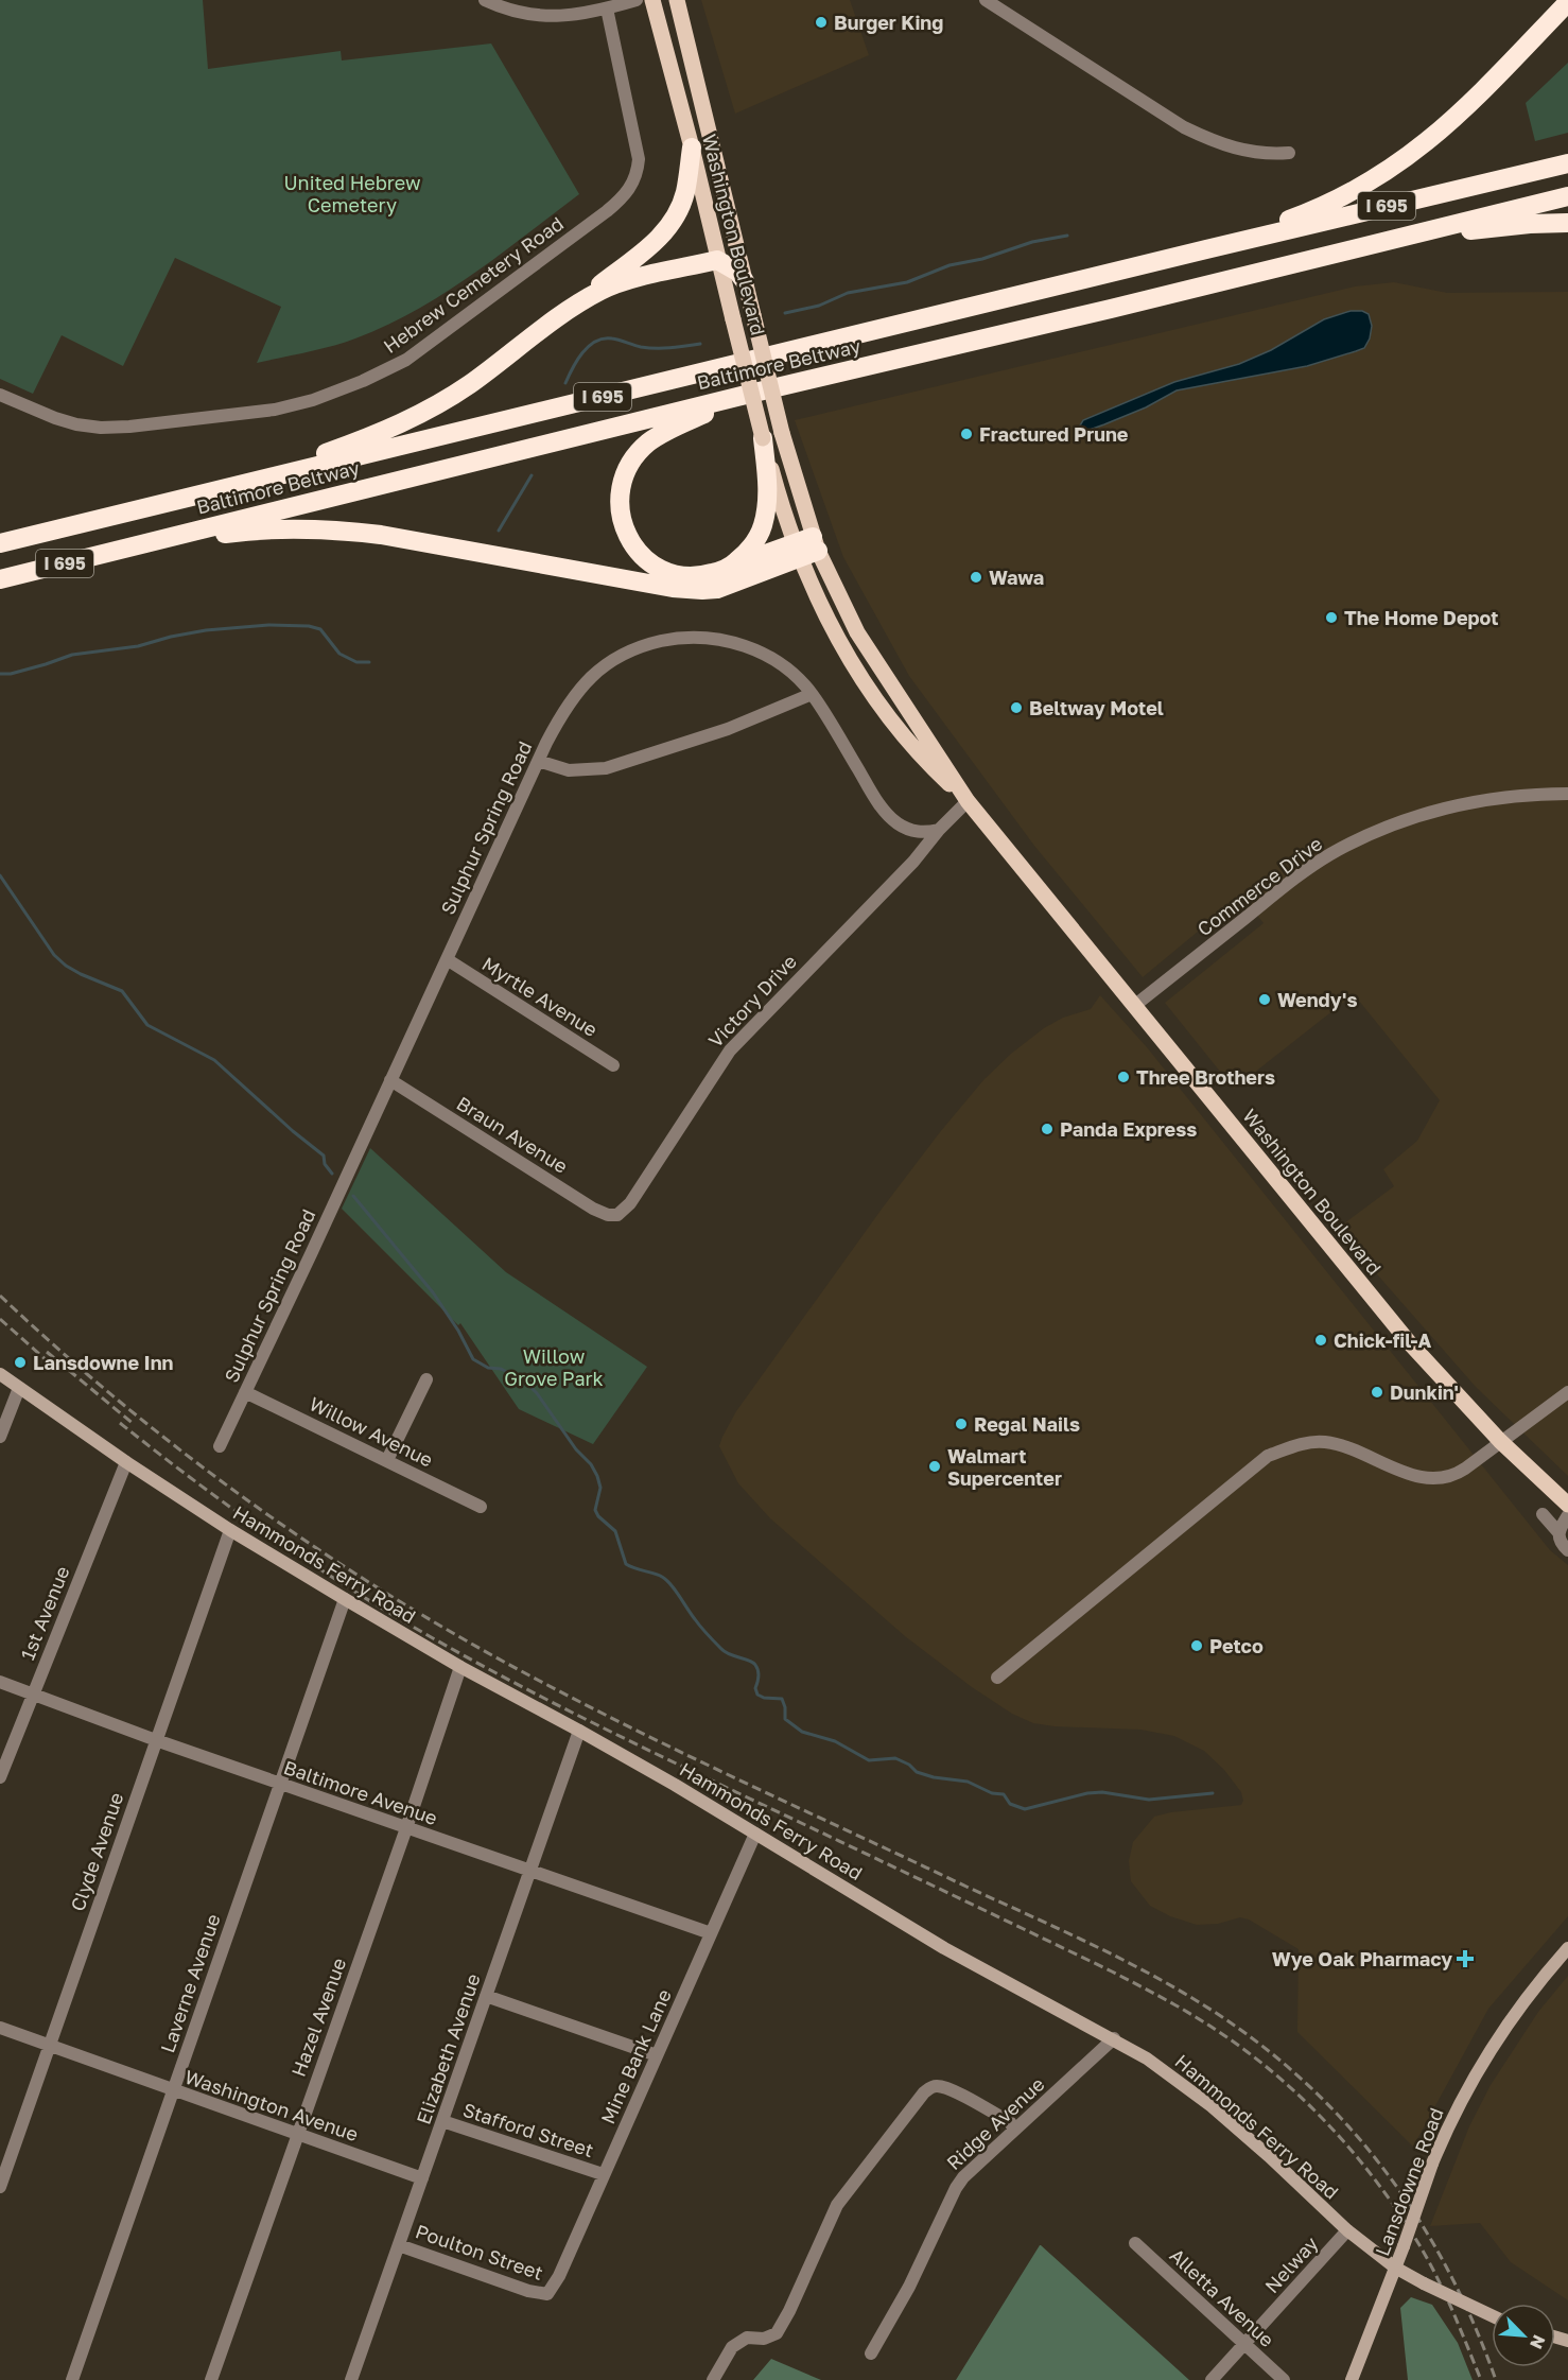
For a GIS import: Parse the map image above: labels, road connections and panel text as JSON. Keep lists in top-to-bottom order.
{
  "streets": {
    "highway": ["I 695", "Baltimore Beltway"],
    "main road": ["Washington Boulevard"],
    "street": [
      "Hebrew Cemetery Road",
      "Sulphur Spring Road",
      "Commerce Drive",
      "Myrtle Avenue",
      "Victory Drive",
      "Braun Avenue",
      "Willow Avenue",
      "Hammonds Ferry Road",
      "1st Avenue",
      "Baltimore Avenue",
      "Clyde Avenue",
      "Laverne Avenue",
      "Hazel Avenue",
      "Elizabeth Avenue",
      "Mine Bank Lane",
      "Washington Avenue",
      "Ridge Avenue",
      "Stafford Street",
      "Lansdowne Road",
      "Poulton Street",
      "Nelway",
      "Alletta Avenue"
    ]
  },
  "crossings": [
    ["Washington Boulevard", "Commerce Drive"],
    ["Sulphur Spring Road", "Myrtle Avenue"],
    ["Sulphur Spring Road", "Victory Drive"],
    ["Sulphur Spring Road", "Braun Avenue"],
    ["Sulphur Spring Road", "Willow Avenue"],
    ["Victory Drive", "Braun Avenue"],
    ["Hammonds Ferry Road", "1st Avenue"],
    ["Hammonds Ferry Road", "Clyde Avenue"],
    ["Hammonds Ferry Road", "Laverne Avenue"],
    ["Hammonds Ferry Road", "Hazel Avenue"],
    ["Hammonds Ferry Road", "Elizabeth Avenue"],
    ["Hammonds Ferry Road", "Mine Bank Lane"],
    ["Hammonds Ferry Road", "Ridge Avenue"],
    ["Hammonds Ferry Road", "Lansdowne Road"],
    ["Hammonds Ferry Road", "Nelway"],
    ["1st Avenue", "Baltimore Avenue"],
    ["Baltimore Avenue", "Clyde Avenue"],
    ["Baltimore Avenue", "Laverne Avenue"],
    ["Baltimore Avenue", "Hazel Avenue"],
    ["Baltimore Avenue", "Elizabeth Avenue"],
    ["Baltimore Avenue", "Mine Bank Lane"],
    ["Clyde Avenue", "Washington Avenue"],
    ["Laverne Avenue", "Washington Avenue"],
    ["Hazel Avenue", "Washington Avenue"],
    ["Elizabeth Avenue", "Washington Avenue"],
    ["Elizabeth Avenue", "Stafford Street"],
    ["Elizabeth Avenue", "Poulton Street"],
    ["Mine Bank Lane", "Stafford Street"],
    ["Mine Bank Lane", "Poulton Street"],
    ["Nelway", "Alletta Avenue"]
  ],
  "parks": ["United Hebrew Cemetery", "Willow Grove Park"],
  "places": {
    "other": [
      "Burger King",
      "Fractured Prune",
      "Wawa",
      "The Home Depot",
      "Beltway Motel",
      "Wendy's",
      "Three Brothers",
      "Panda Express",
      "Chick-fil-A",
      "Lansdowne Inn",
      "Dunkin'",
      "Regal Nails",
      "Walmart Supercenter",
      "Petco"
    ],
    "health": ["Wye Oak Pharmacy"]
  },
  "north": "bottom right"
}
